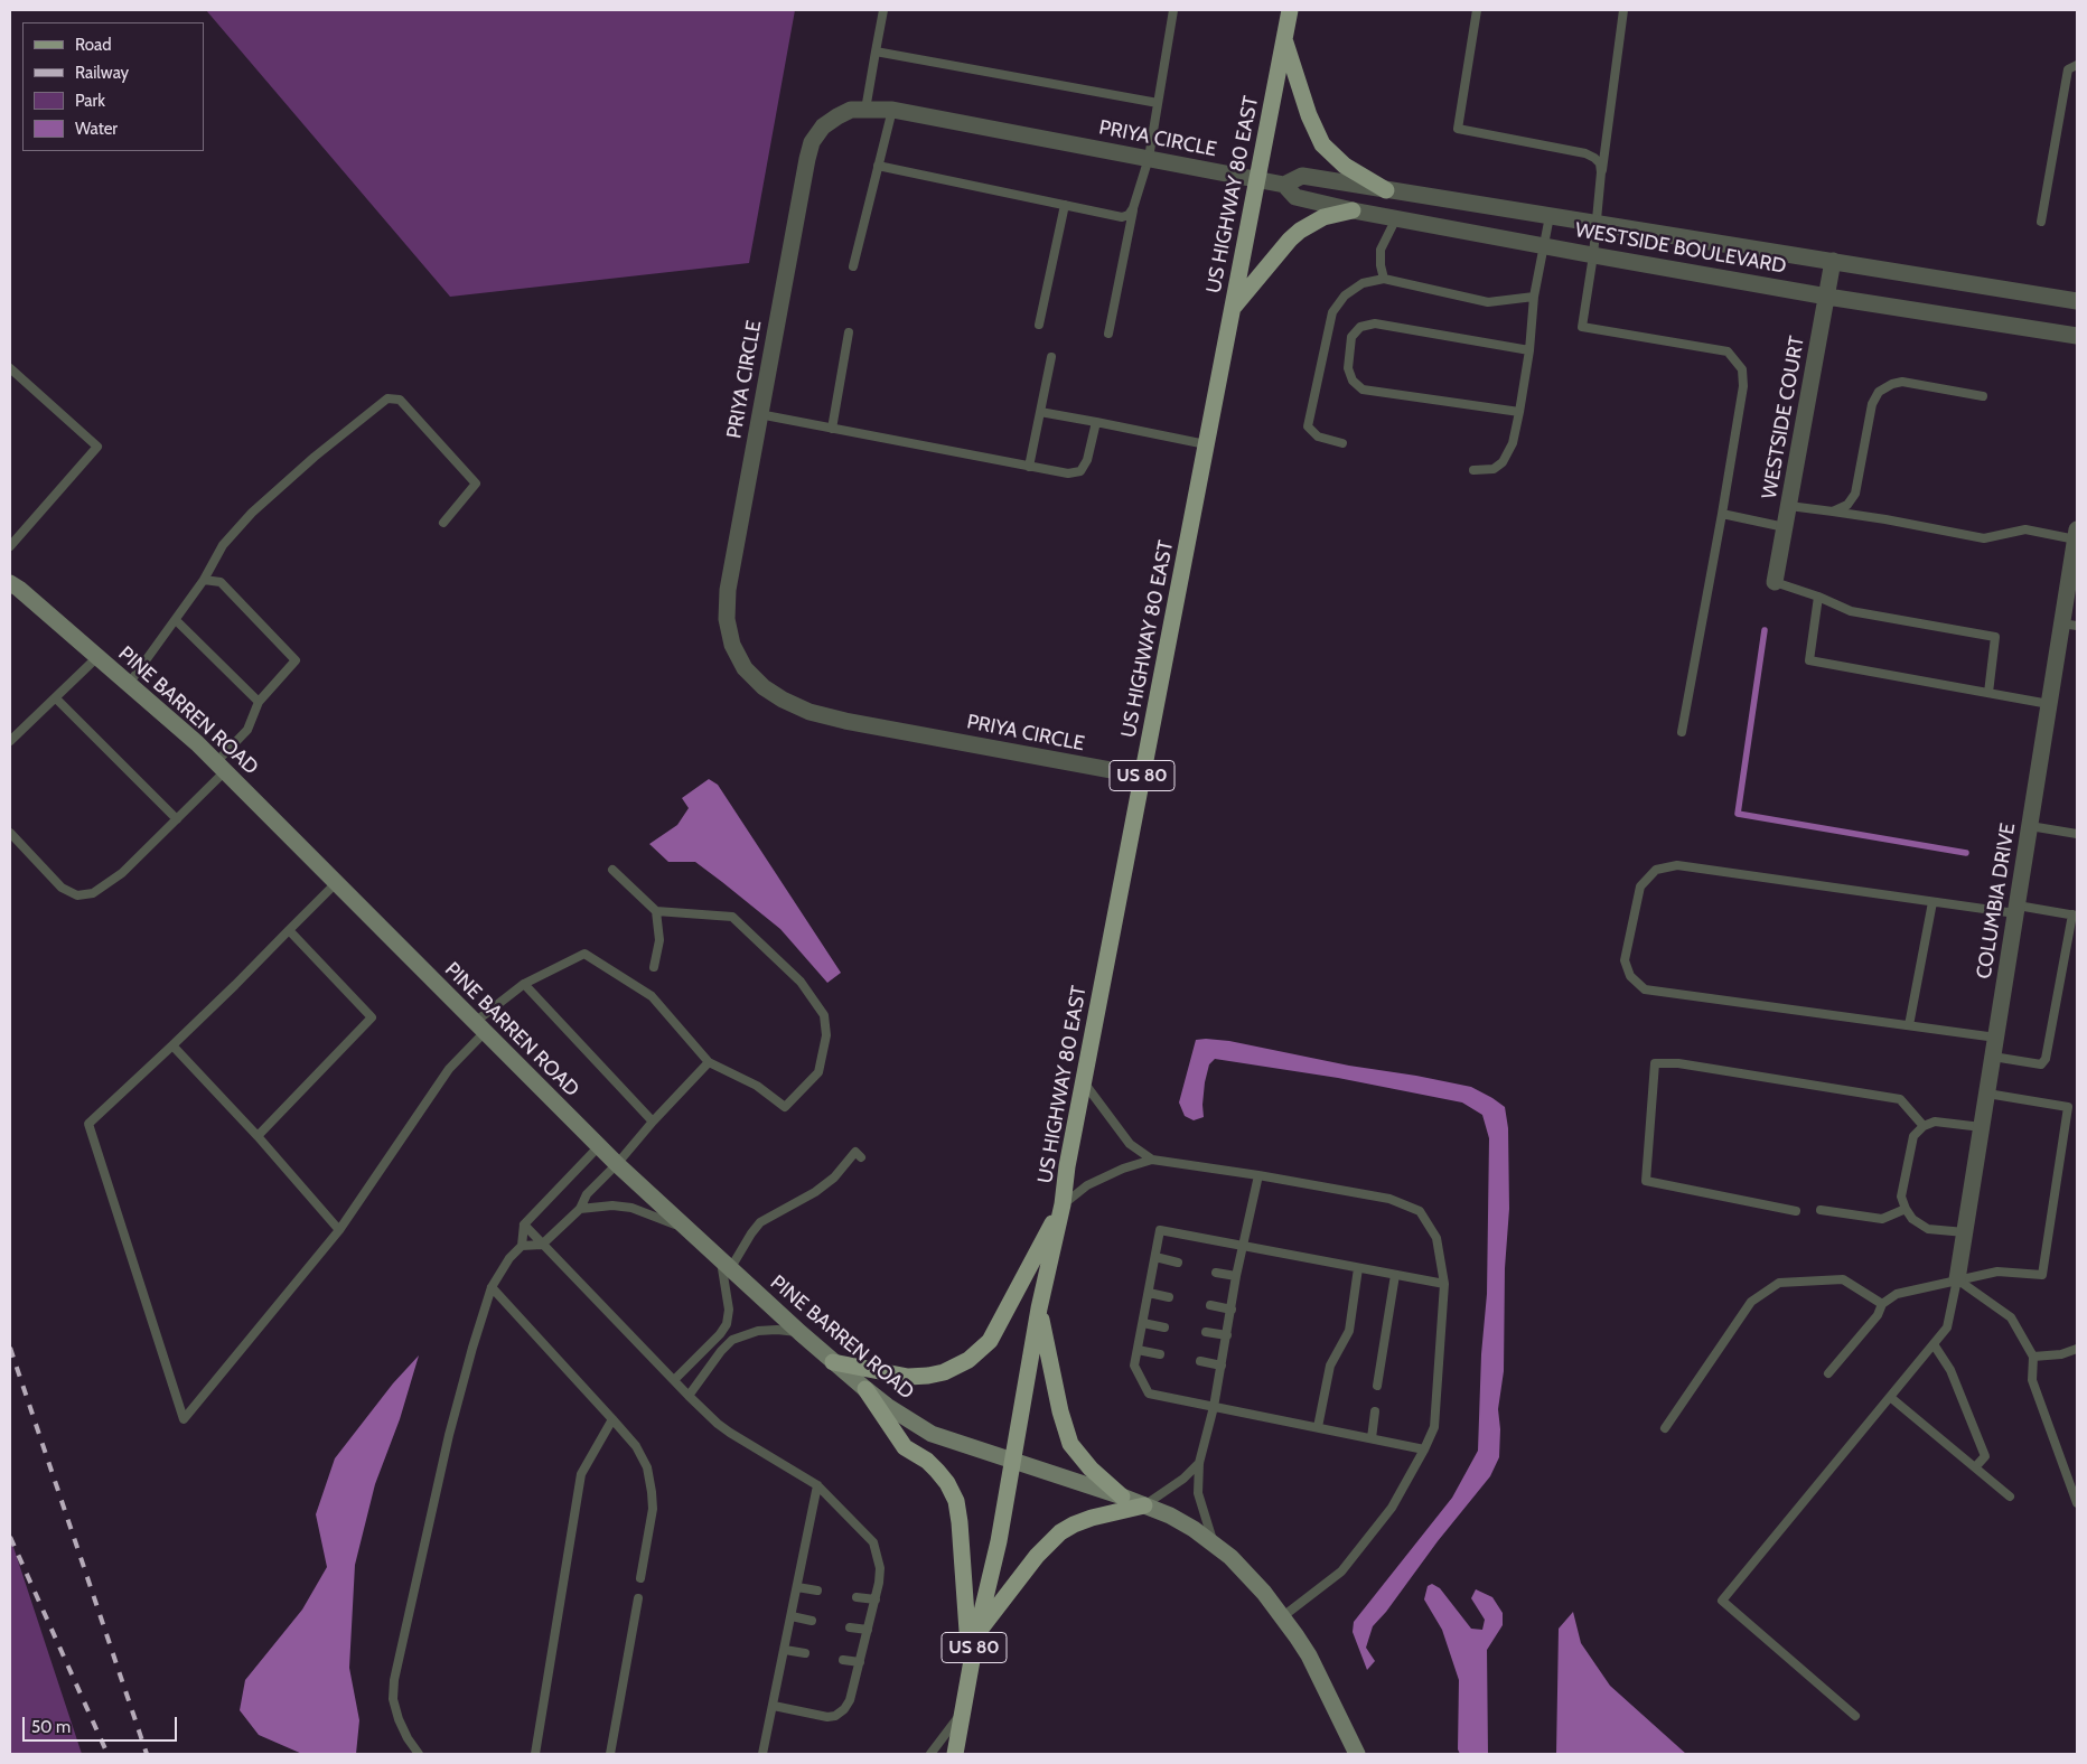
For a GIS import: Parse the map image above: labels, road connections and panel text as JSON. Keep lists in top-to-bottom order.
{
  "streets": {
    "main road": ["US HIGHWAY 80 EAST", "PINE BARREN ROAD", "US 80"],
    "street": [
      "PRIYA CIRCLE",
      "WESTSIDE BOULEVARD",
      "WESTSIDE COURT",
      "COLUMBIA DRIVE"
    ]
  },
  "crossings": [
    ["PRIYA CIRCLE", "US HIGHWAY 80 EAST"],
    ["PRIYA CIRCLE", "WESTSIDE BOULEVARD"],
    ["US HIGHWAY 80 EAST", "WESTSIDE BOULEVARD"],
    ["US HIGHWAY 80 EAST", "PINE BARREN ROAD"],
    ["US HIGHWAY 80 EAST", "US 80"],
    ["WESTSIDE BOULEVARD", "WESTSIDE COURT"]
  ],
  "legend": [
    "Road",
    "Railway",
    "Park",
    "Water"
  ],
  "scale_bar": "50 m"
}
